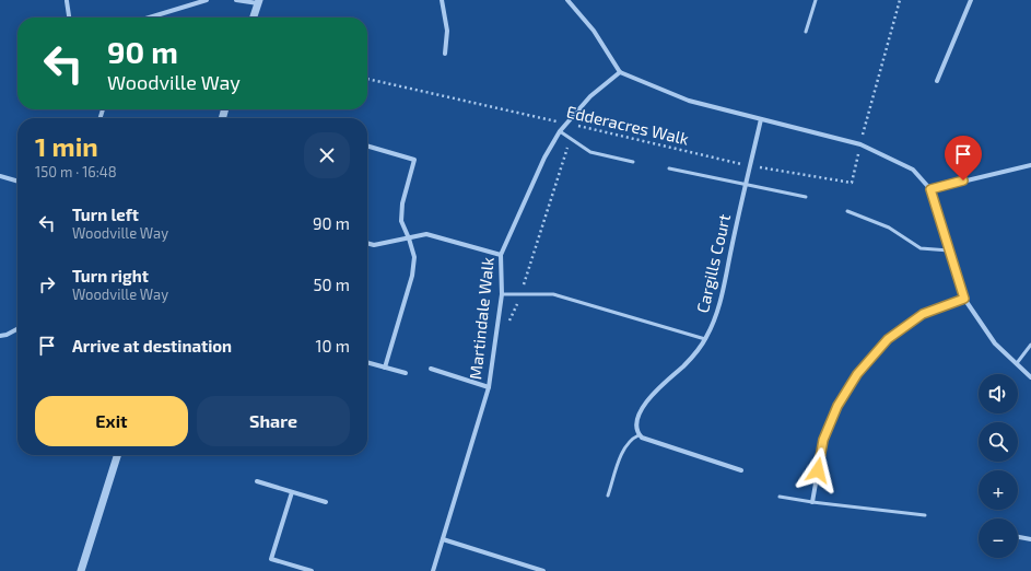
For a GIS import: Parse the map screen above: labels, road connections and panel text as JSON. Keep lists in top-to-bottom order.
{
  "streets": {
    "street": ["Cargills Court", "Martindale Walk"],
    "path": ["Edderacres Walk"]
  },
  "crossings": [
    ["Edderacres Walk", "Cargills Court"],
    ["Edderacres Walk", "Martindale Walk"]
  ],
  "page": {
    "turn": ["90 m", "Woodville Way"],
    "heading": ["1 min", "150 m · 16:48"],
    "list": [
      {
        "name": "Turn left",
        "note": "Woodville Way",
        "value": "90 m"
      },
      {
        "name": "Turn right",
        "note": "Woodville Way",
        "value": "50 m"
      },
      {
        "name": "Arrive at destination",
        "value": "10 m"
      }
    ],
    "map_buttons": ["+", "−"],
    "buttons": ["Exit", "Share"]
  }
}
